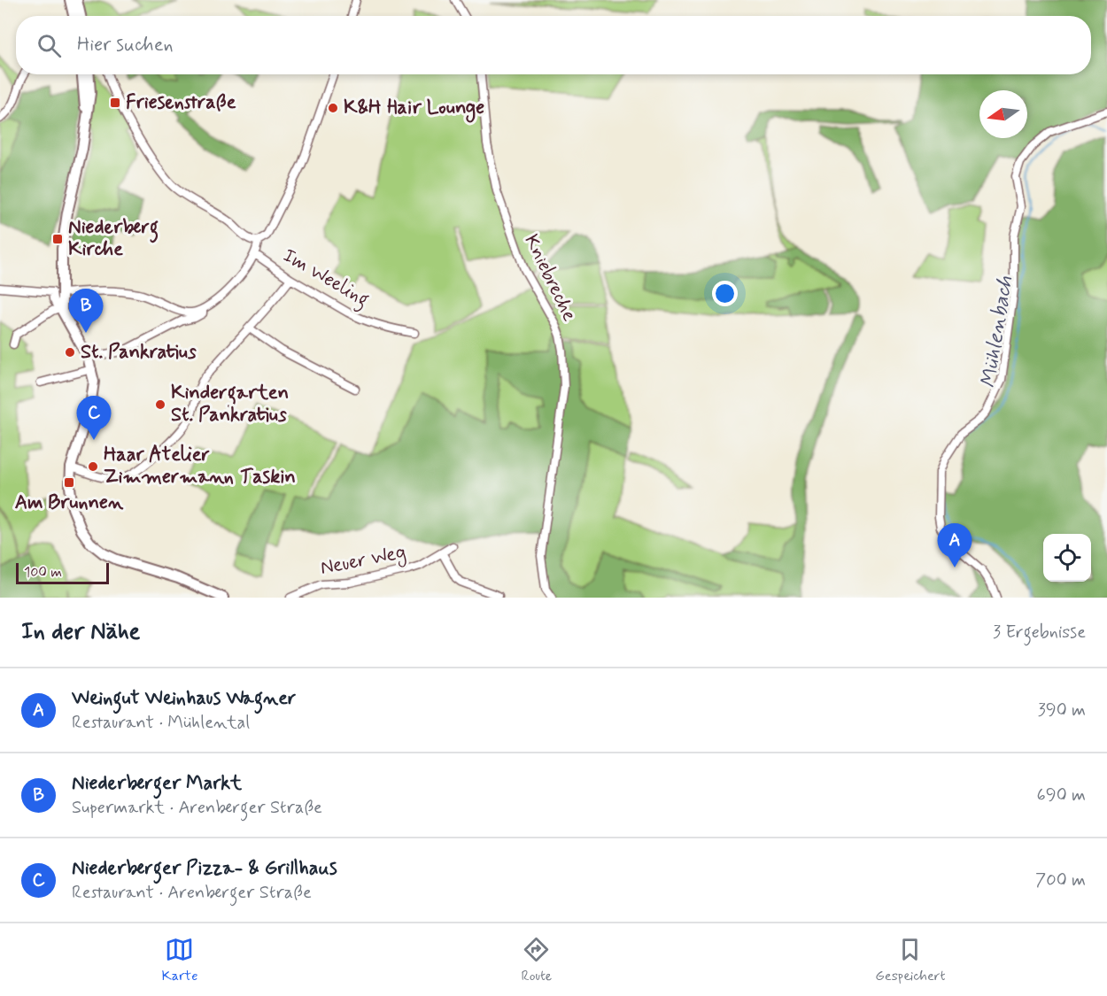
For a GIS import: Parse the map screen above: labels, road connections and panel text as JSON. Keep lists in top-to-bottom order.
{
  "streets": {
    "street": ["Im Weeling", "Kniebreche", "Neuer Weg"]
  },
  "water": ["Mühlenbach"],
  "places": {
    "transit": ["Friesenstraße", "Niederberg Kirche", "Am Brunnen"],
    "other": [
      "K&H Hair Lounge",
      "St. Pankratius",
      "Kindergarten St. Pankratius",
      "Haar Atelier Zimmermann Taskin"
    ]
  },
  "scale_bar": "100 m",
  "north": "left",
  "page": {
    "search": "Hier suchen",
    "pins": ["B", "C", "A"],
    "scale": "100 m",
    "heading": ["In der Nähe", "3 Ergebnisse"],
    "list": [
      {
        "mark": "A",
        "name": "Weingut Weinhaus Wagner",
        "note": "Restaurant · Mühlental",
        "value": "390 m"
      },
      {
        "mark": "B",
        "name": "Niederberger Markt",
        "note": "Supermarkt · Arenberger Straße",
        "value": "690 m"
      },
      {
        "mark": "C",
        "name": "Niederberger Pizza- & Grillhaus",
        "note": "Restaurant · Arenberger Straße",
        "value": "700 m"
      }
    ],
    "nav": ["Karte", "Route", "Gespeichert"]
  }
}
